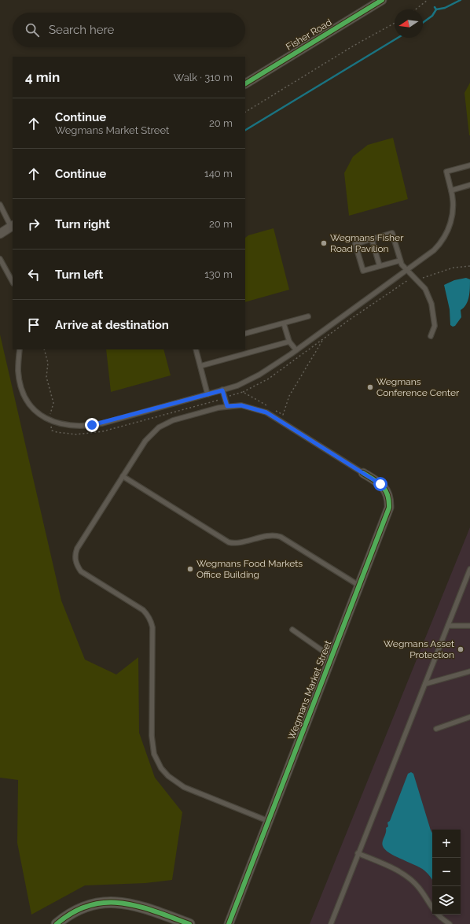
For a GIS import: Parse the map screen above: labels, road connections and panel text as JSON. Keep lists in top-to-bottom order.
{
  "streets": {
    "street": ["Fisher Road", "Wegmans Market Street"]
  },
  "places": [
    "Wegmans Fisher Road Pavilion",
    "Wegmans Conference Center",
    "Wegmans Food Markets Office Building",
    "Wegmans Asset Protection"
  ],
  "north": "left",
  "page": {
    "search": "Search here",
    "heading": ["4 min", "Walk · 310 m"],
    "list": [
      ["Continue", "Wegmans Market Street", "20 m"],
      ["Continue", "140 m"],
      ["Turn right", "20 m"],
      ["Turn left", "130 m"],
      "Arrive at destination"
    ],
    "map_buttons": ["+", "−"]
  }
}
